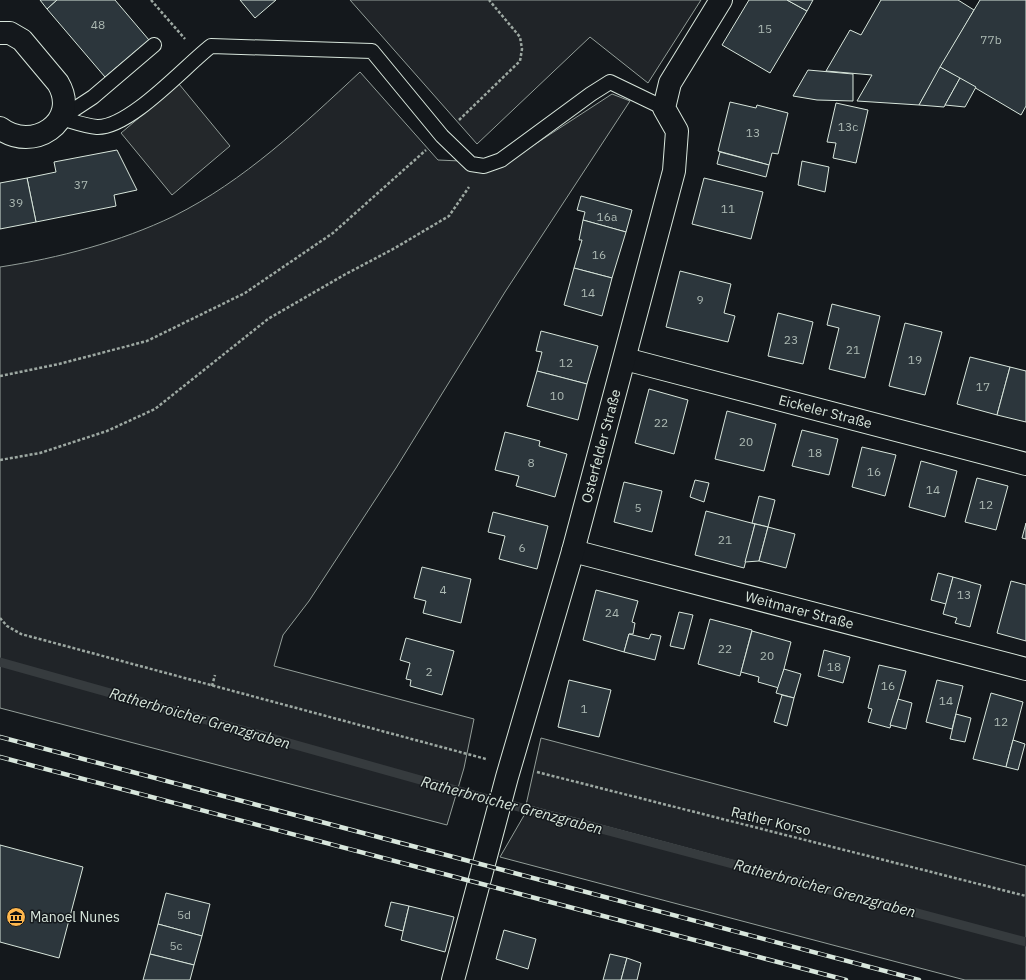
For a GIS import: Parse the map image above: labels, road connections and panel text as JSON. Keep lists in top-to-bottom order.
{
  "streets": {
    "street": ["Eickeler Straße", "Osterfelder Straße", "Weitmarer Straße"],
    "path": ["Rather Korso"]
  },
  "crossings": [
    ["Eickeler Straße", "Osterfelder Straße"],
    ["Osterfelder Straße", "Weitmarer Straße"],
    ["Osterfelder Straße", "Rather Korso"]
  ],
  "water": ["Ratherbroicher Grenzgraben"],
  "places": {
    "museum": ["Manoel Nunes"]
  },
  "house_numbers": [
    "48",
    "15",
    "77b",
    "13c",
    "13",
    "37",
    "39",
    "11",
    "16a",
    "16",
    "14",
    "9",
    "23",
    "21",
    "19",
    "12",
    "17",
    "10",
    "22",
    "20",
    "18",
    "8",
    "16",
    "14",
    "12",
    "5",
    "21",
    "6",
    "4",
    "13",
    "24",
    "22",
    "20",
    "18",
    "2",
    "16",
    "14",
    "1",
    "12",
    "5d",
    "5c"
  ]
}
